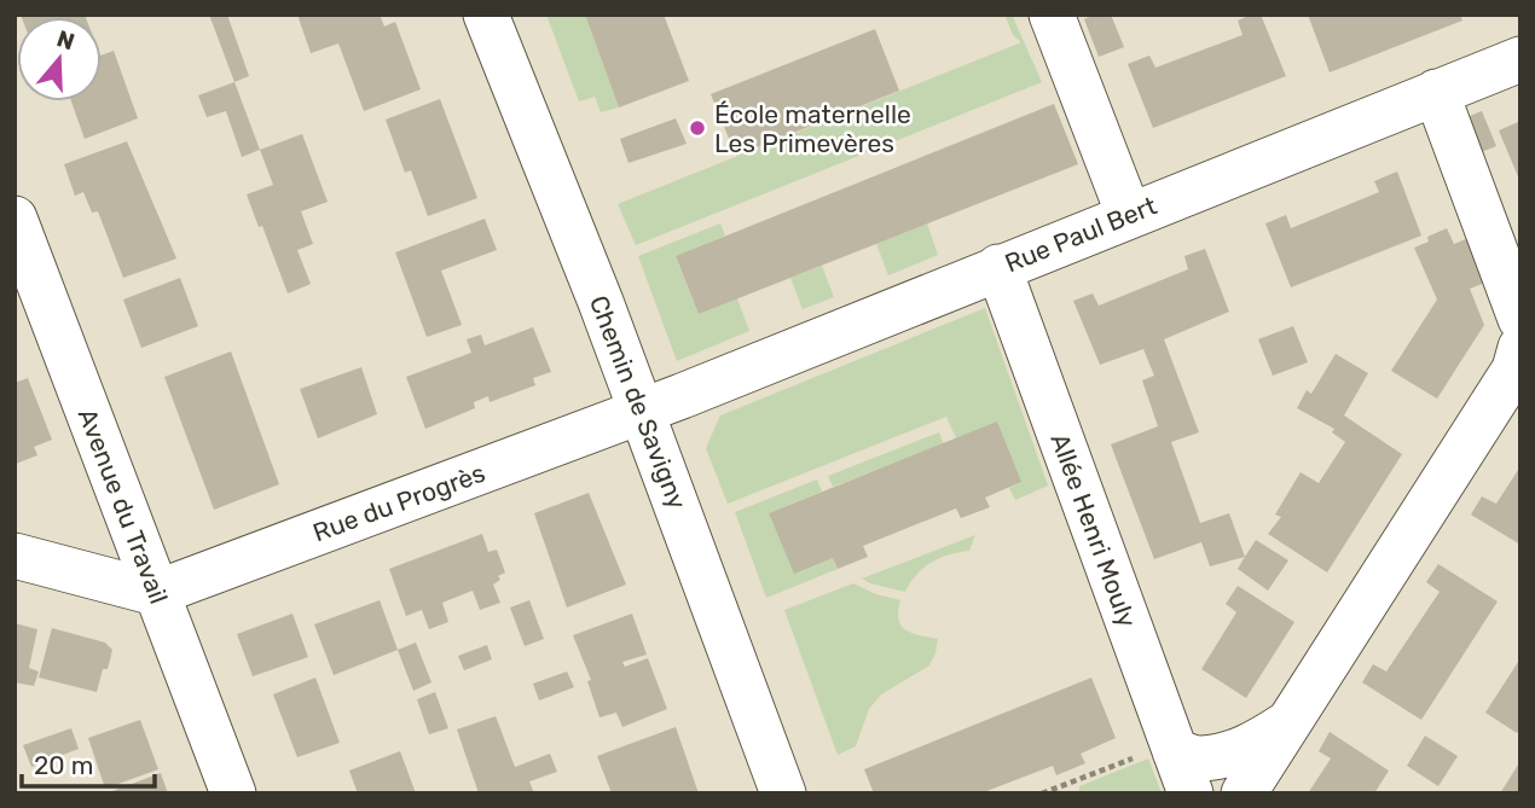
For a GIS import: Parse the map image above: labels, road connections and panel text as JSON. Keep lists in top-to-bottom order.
{
  "streets": {
    "street": [
      "Rue Paul Bert",
      "Chemin de Savigny",
      "Rue du Progrès",
      "Avenue du Travail",
      "Allée Henri Mouly"
    ]
  },
  "crossings": [
    ["Rue Paul Bert", "Chemin de Savigny"],
    ["Rue Paul Bert", "Rue du Progrès"],
    ["Rue Paul Bert", "Allée Henri Mouly"],
    ["Chemin de Savigny", "Rue du Progrès"],
    ["Rue du Progrès", "Avenue du Travail"]
  ],
  "places": ["École maternelle Les Primevères"],
  "scale_bar": "20 m",
  "north": "top"
}
